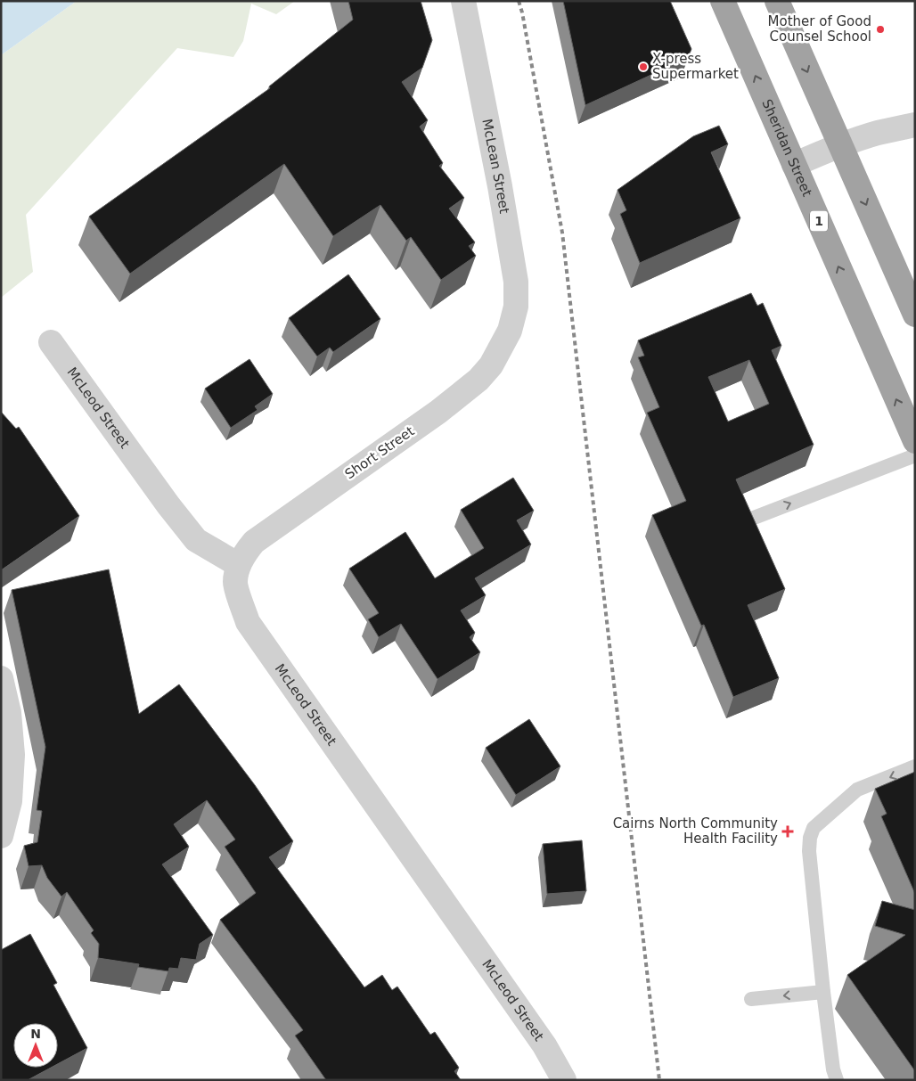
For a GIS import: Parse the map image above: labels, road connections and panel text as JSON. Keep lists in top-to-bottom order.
{
  "streets": {
    "highway": ["Sheridan Street", "1"],
    "street": ["McLean Street", "McLeod Street", "Short Street"]
  },
  "crossings": [
    ["McLean Street", "Short Street"],
    ["McLeod Street", "Short Street"]
  ],
  "places": {
    "other": ["Mother of Good Counsel School", "X-press Supermarket"],
    "health": ["Cairns North Community Health Facility"]
  },
  "north": "top"
}
